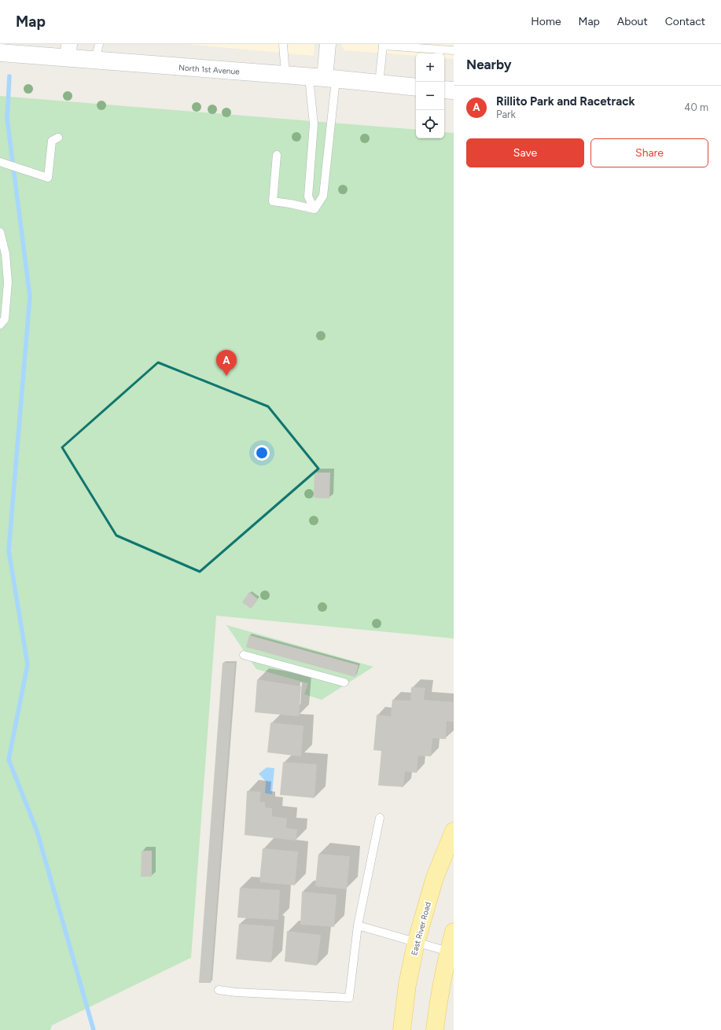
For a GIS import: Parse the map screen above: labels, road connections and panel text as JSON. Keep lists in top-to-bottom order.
{
  "streets": {
    "main road": ["North 1st Avenue", "East River Road"]
  },
  "page": {
    "header": "Map",
    "nav": [
      "Home",
      "Map",
      "About",
      "Contact"
    ],
    "heading": "Nearby",
    "map_buttons": ["+", "−"],
    "list": [
      {
        "mark": "A",
        "name": "Rillito Park and Racetrack",
        "note": "Park",
        "value": "40 m"
      }
    ],
    "buttons": ["Save", "Share"],
    "pins": "A"
  }
}
